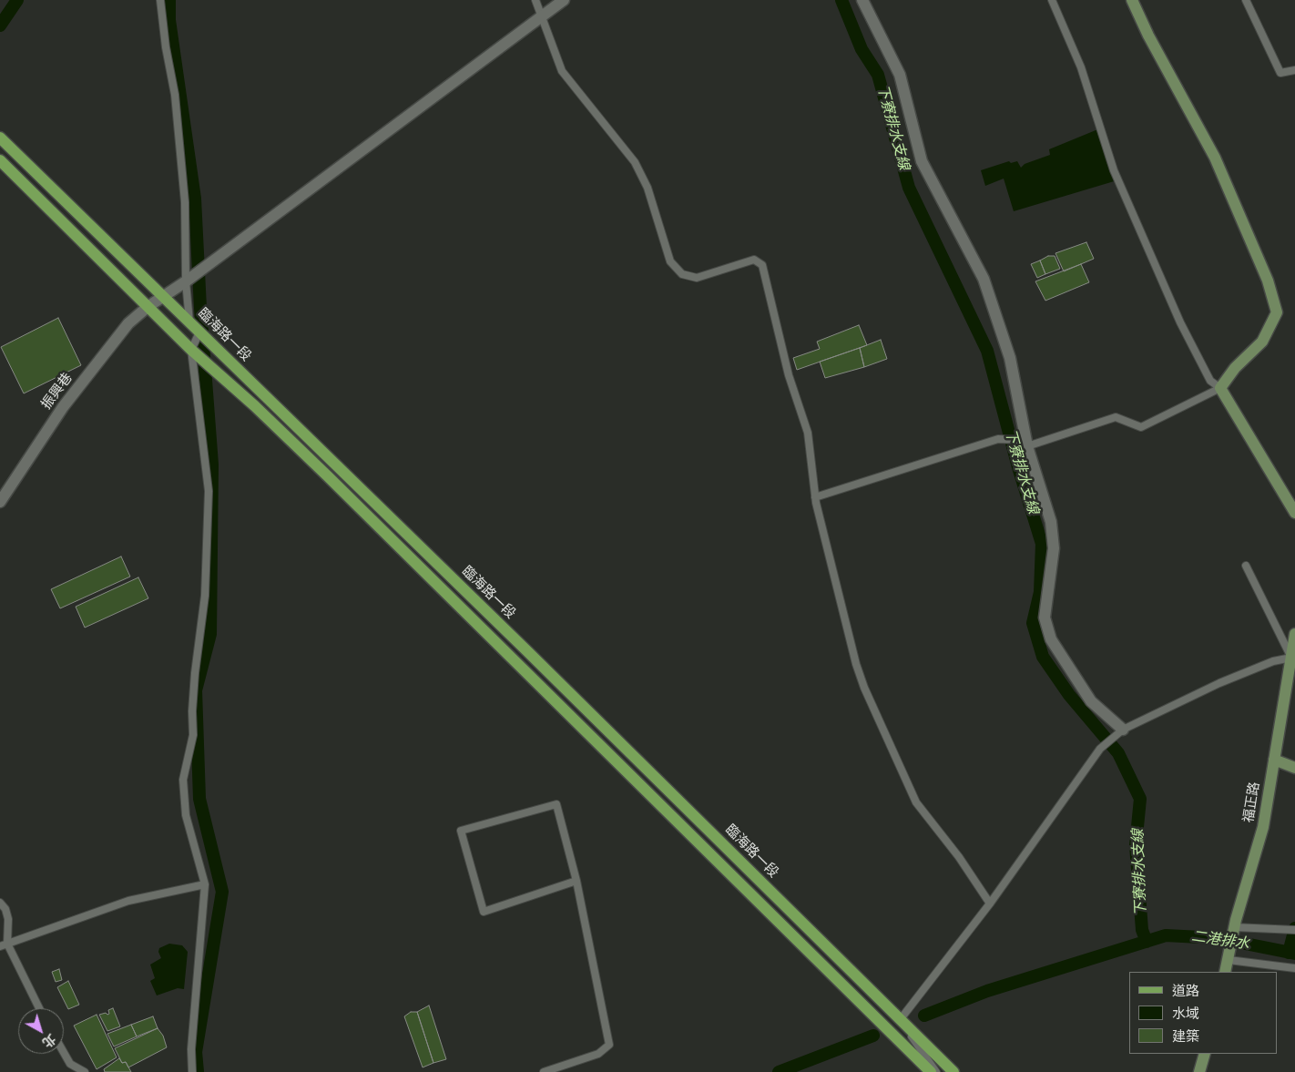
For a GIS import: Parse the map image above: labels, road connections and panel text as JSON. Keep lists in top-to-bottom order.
{
  "streets": {
    "main road": ["臨海路一段"],
    "street": ["振興巷", "福正路"]
  },
  "crossings": [
    ["臨海路一段", "振興巷"]
  ],
  "water": ["下寮排水支線", "二港排水"],
  "legend": ["道路", "水域", "建築"],
  "north": "bottom right"
}
